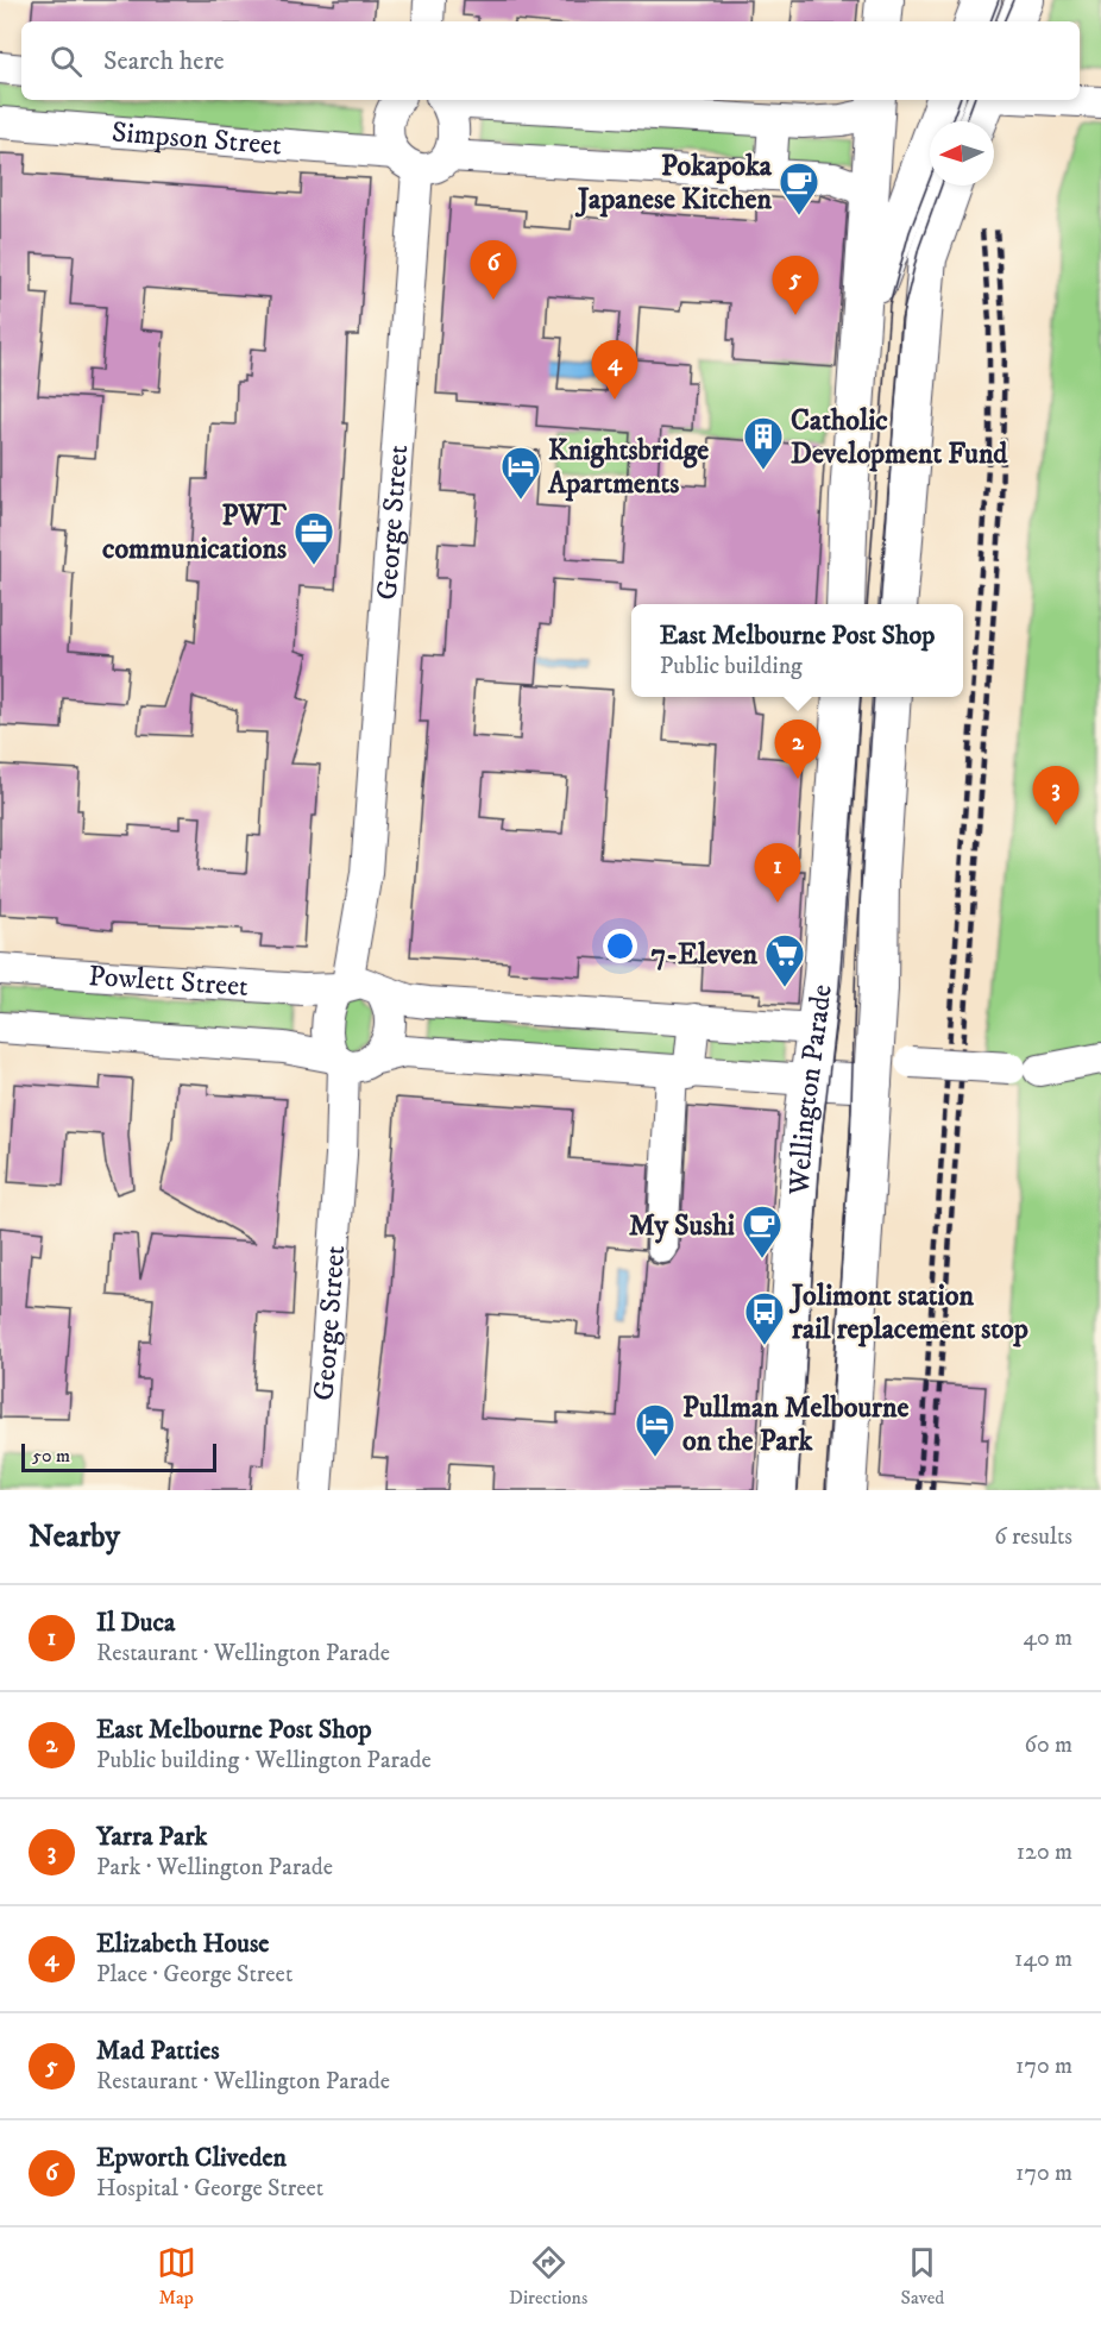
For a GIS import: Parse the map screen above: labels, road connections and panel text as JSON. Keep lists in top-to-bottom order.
{
  "streets": {
    "main road": ["Powlett Street", "Wellington Parade"],
    "street": ["Simpson Street", "George Street"]
  },
  "crossings": [
    ["Simpson Street", "George Street"],
    ["George Street", "Powlett Street"],
    ["Powlett Street", "Wellington Parade"]
  ],
  "places": {
    "cafe": ["Pokapoka Japanese Kitchen", "My Sushi"],
    "building": ["Catholic Development Fund"],
    "hotel": ["Knightsbridge Apartments", "Pullman Melbourne on the Park"],
    "office": ["PWT communications"],
    "supermarket": ["7-Eleven"],
    "bus stop": ["Jolimont station rail replacement stop"]
  },
  "scale_bar": "50 m",
  "north": "left",
  "page": {
    "search": "Search here",
    "pins": [
      "6",
      "5",
      "4",
      "2",
      "3",
      "1"
    ],
    "popup": ["East Melbourne Post Shop", "Public building"],
    "scale": "50 m",
    "heading": ["Nearby", "6 results"],
    "list": [
      {
        "mark": "1",
        "name": "Il Duca",
        "note": "Restaurant · Wellington Parade",
        "value": "40 m"
      },
      {
        "mark": "2",
        "name": "East Melbourne Post Shop",
        "note": "Public building · Wellington Parade",
        "value": "60 m"
      },
      {
        "mark": "3",
        "name": "Yarra Park",
        "note": "Park · Wellington Parade",
        "value": "120 m"
      },
      {
        "mark": "4",
        "name": "Elizabeth House",
        "note": "Place · George Street",
        "value": "140 m"
      },
      {
        "mark": "5",
        "name": "Mad Patties",
        "note": "Restaurant · Wellington Parade",
        "value": "170 m"
      },
      {
        "mark": "6",
        "name": "Epworth Cliveden",
        "note": "Hospital · George Street",
        "value": "170 m"
      }
    ],
    "nav": ["Map", "Directions", "Saved"]
  }
}
